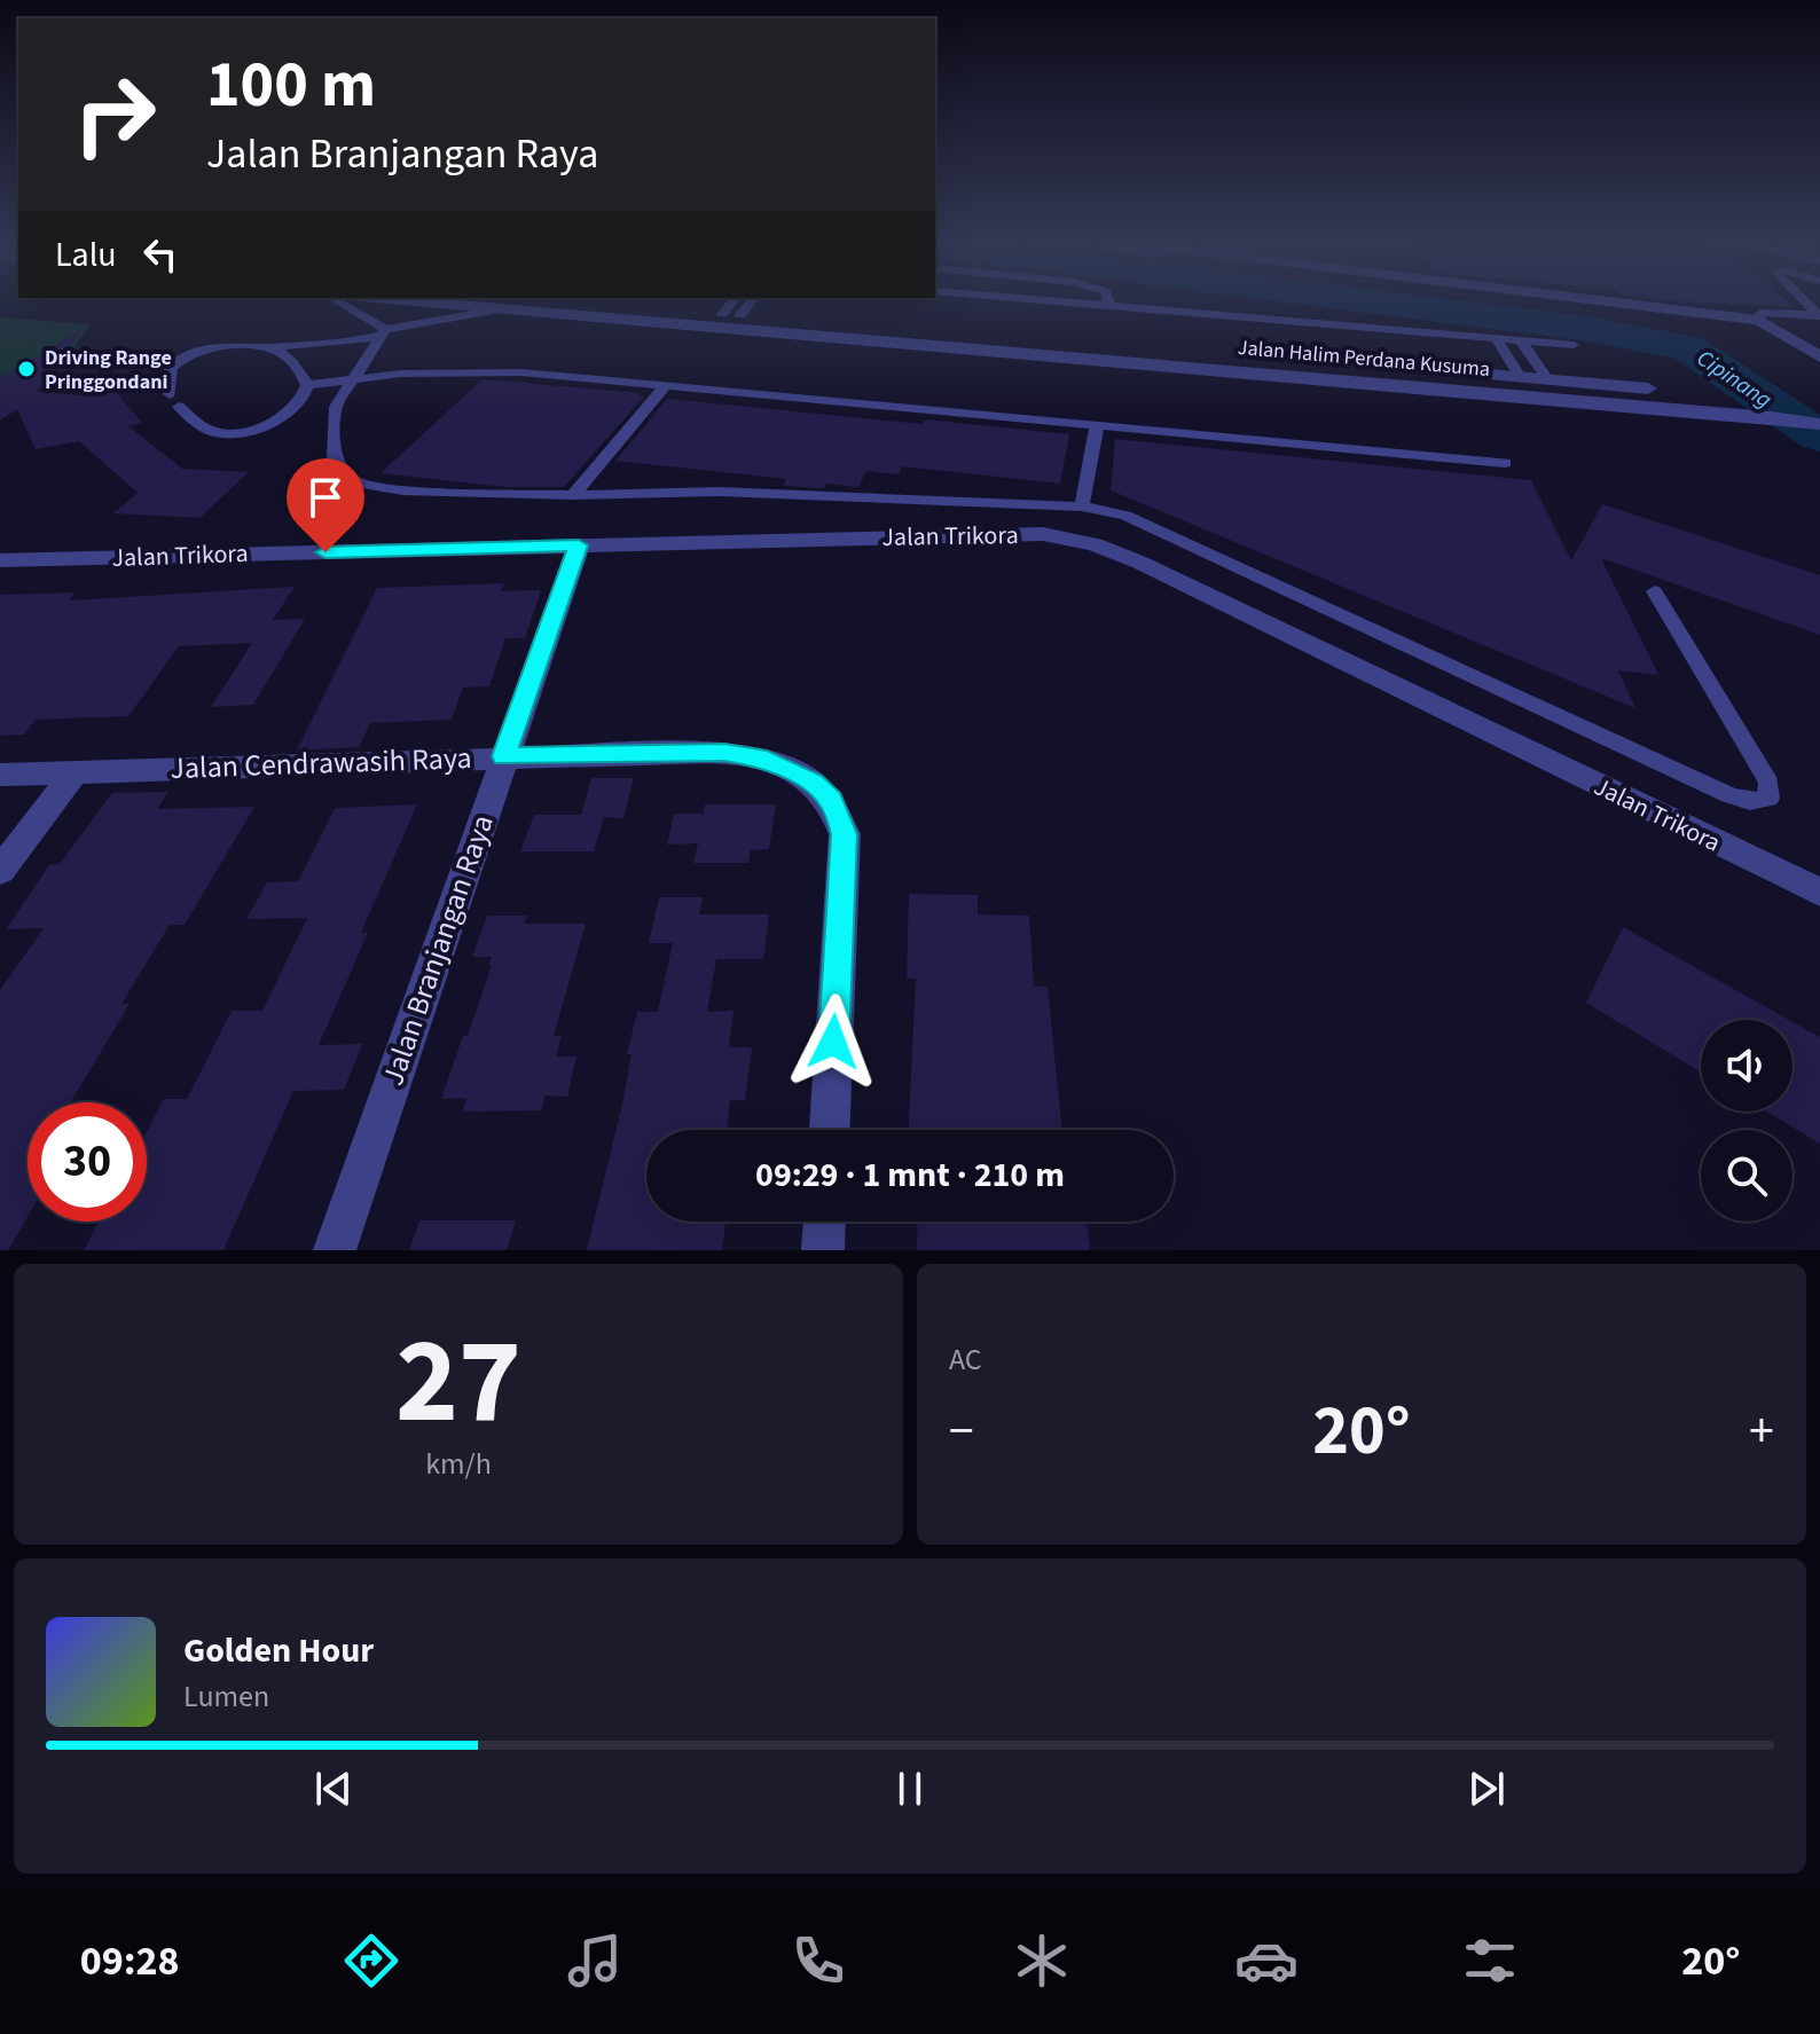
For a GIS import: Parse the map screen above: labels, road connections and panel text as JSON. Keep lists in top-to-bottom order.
{
  "streets": {
    "street": [
      "Jalan Halim Perdana Kusuma",
      "Jalan Trikora",
      "Jalan Cendrawasih Raya",
      "Jalan Branjangan Raya"
    ]
  },
  "crossings": [
    ["Jalan Trikora", "Jalan Branjangan Raya"],
    ["Jalan Cendrawasih Raya", "Jalan Branjangan Raya"]
  ],
  "water": ["Cipinang"],
  "places": ["Driving Range Pringgondani"],
  "page": {
    "turn": ["100 m", "Jalan Branjangan Raya"],
    "then": "Lalu",
    "limit": "30",
    "trip": "09:29 · 1 mnt · 210 m",
    "tile": [
      ["27", "km/h"],
      "AC"
    ],
    "heat": ["−", "20°", "+"],
    "song": ["Golden Hour", "Lumen"],
    "tabs": ["09:28", "20°"]
  }
}
